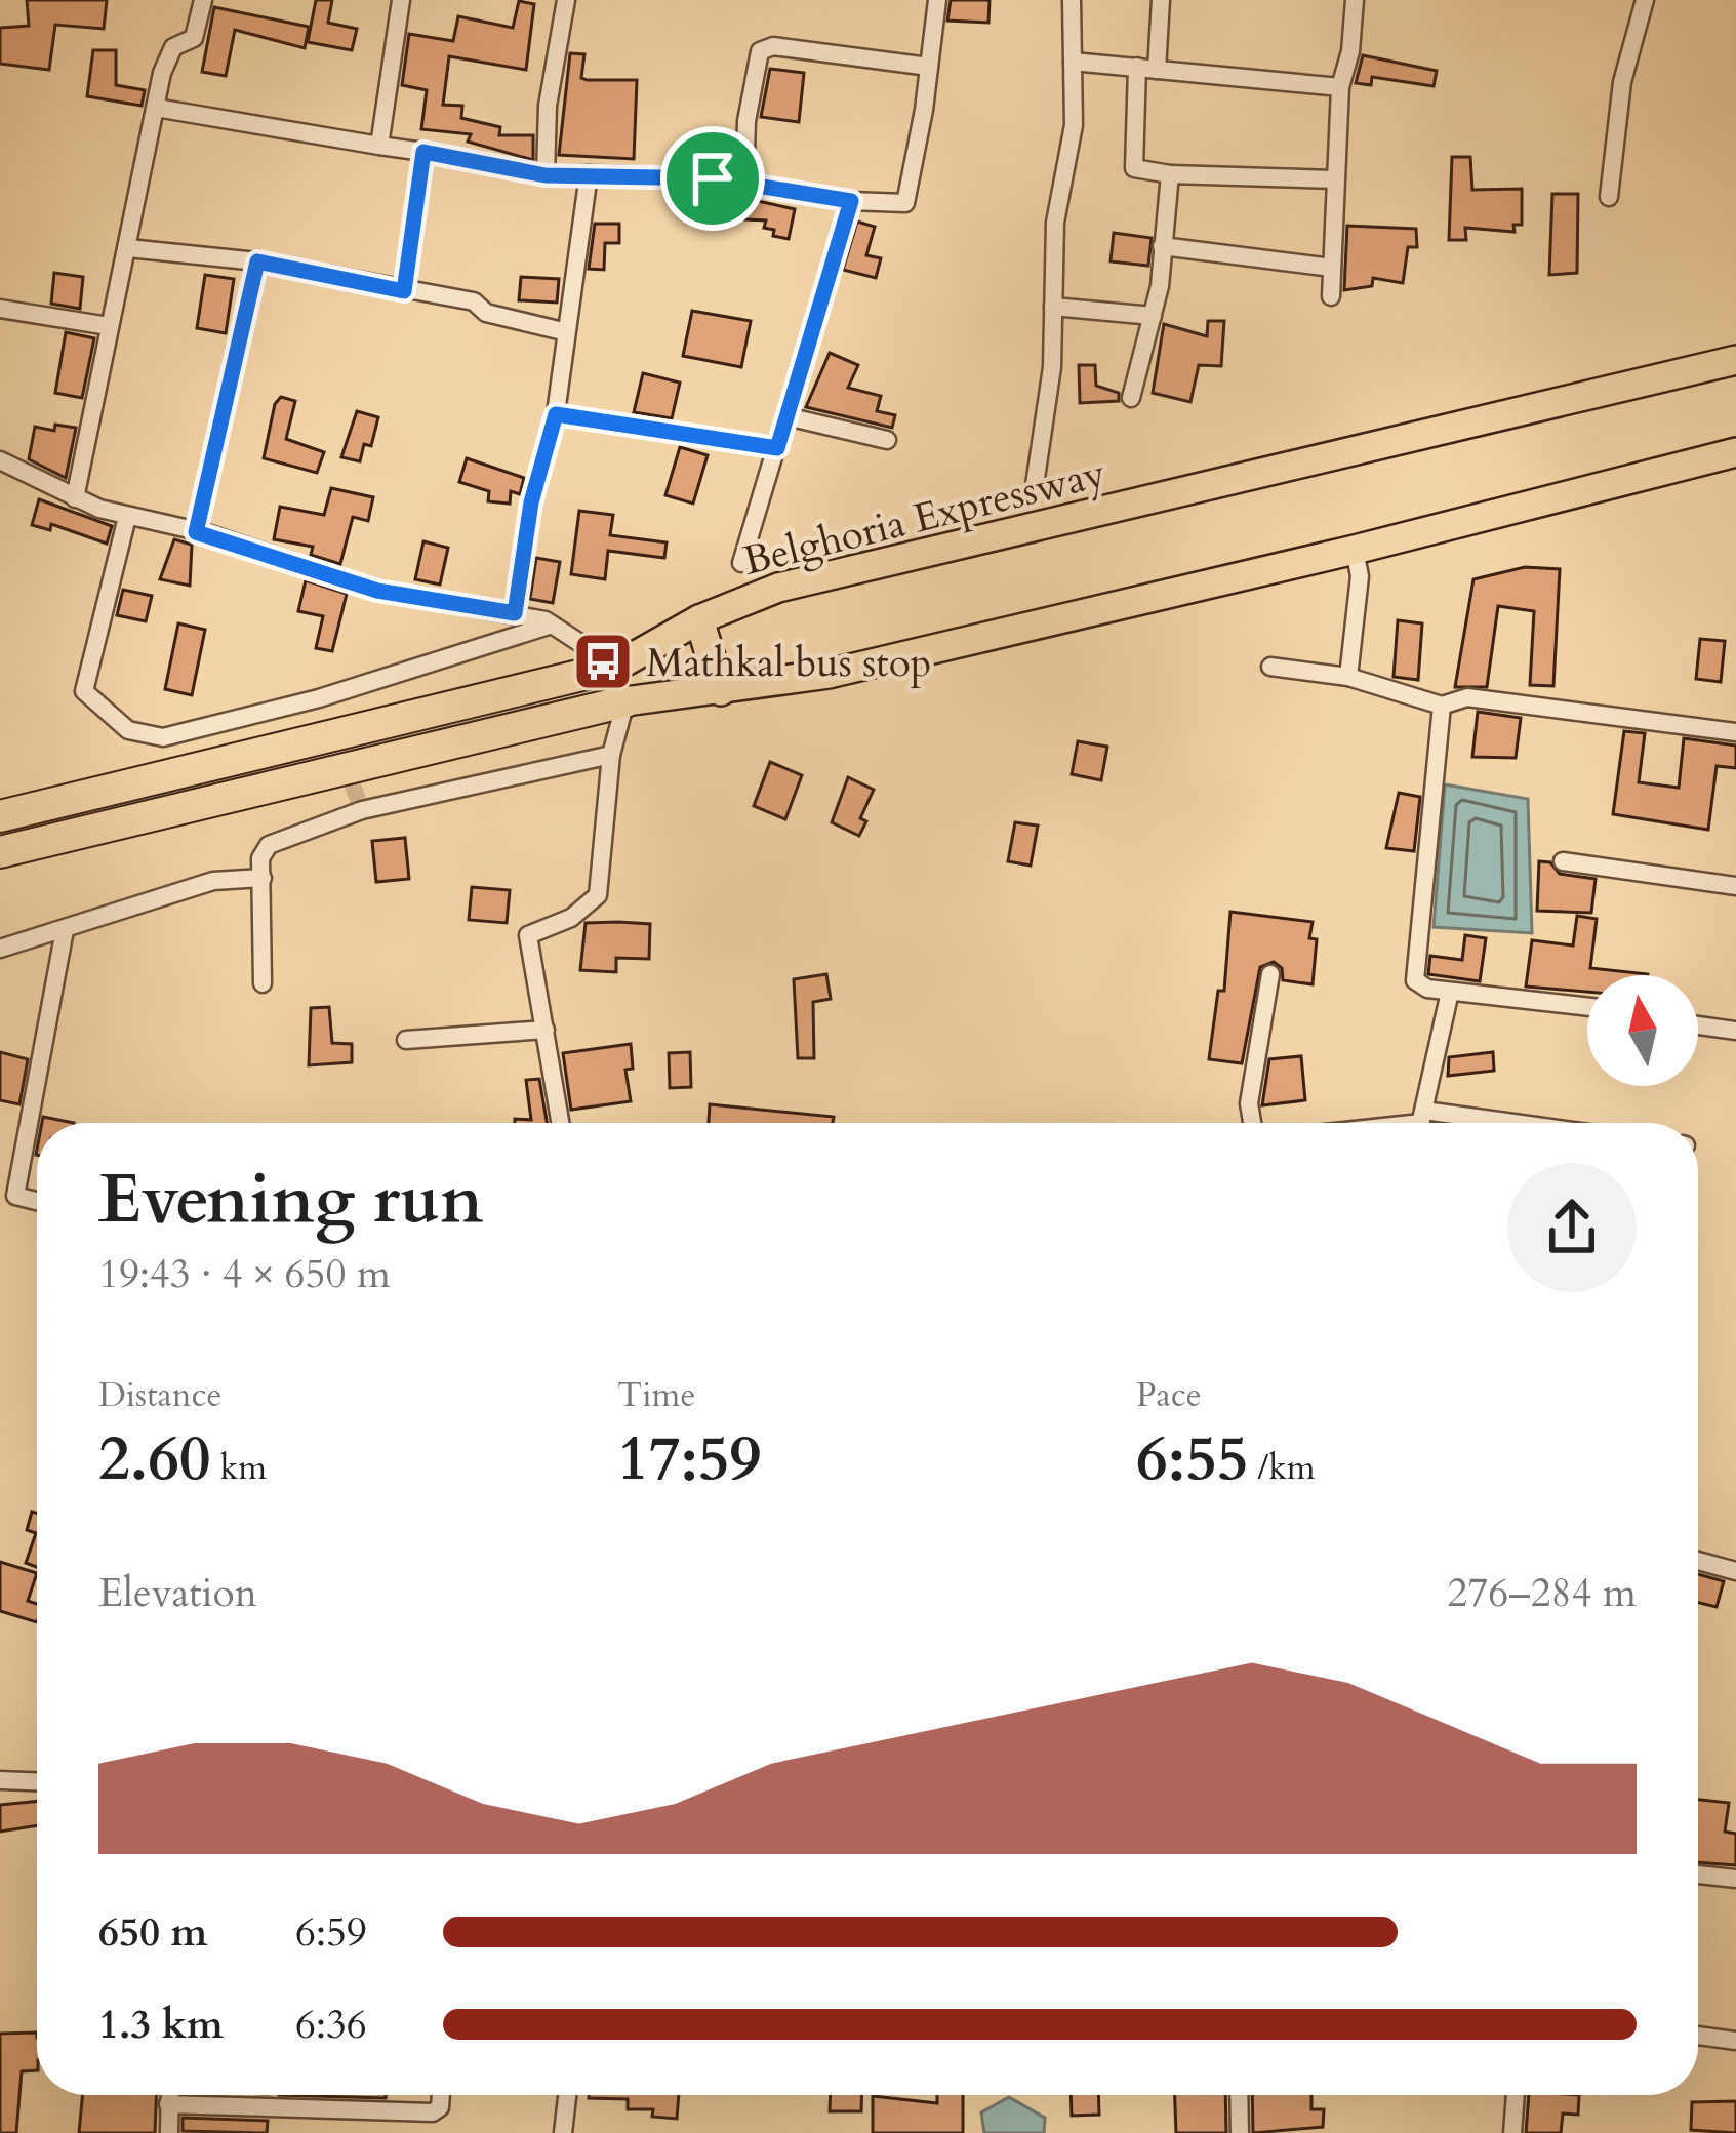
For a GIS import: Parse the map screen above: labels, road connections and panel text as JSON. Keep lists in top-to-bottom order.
{
  "streets": {
    "highway": ["Belghoria Expressway"]
  },
  "places": {
    "bus stop": ["Mathkal bus stop"]
  },
  "north": "top",
  "page": {
    "heading": ["Evening run", "19:43 · 4 × 650 m"],
    "stats": [
      ["Distance", "2.60 km"],
      ["Time", "17:59"],
      ["Pace", "6:55 /km"]
    ],
    "chart": ["Elevation", "276–284 m"],
    "list": [
      {
        "name": "650 m",
        "note": "6:59"
      },
      {
        "name": "1.3 km",
        "note": "6:36"
      }
    ]
  }
}
